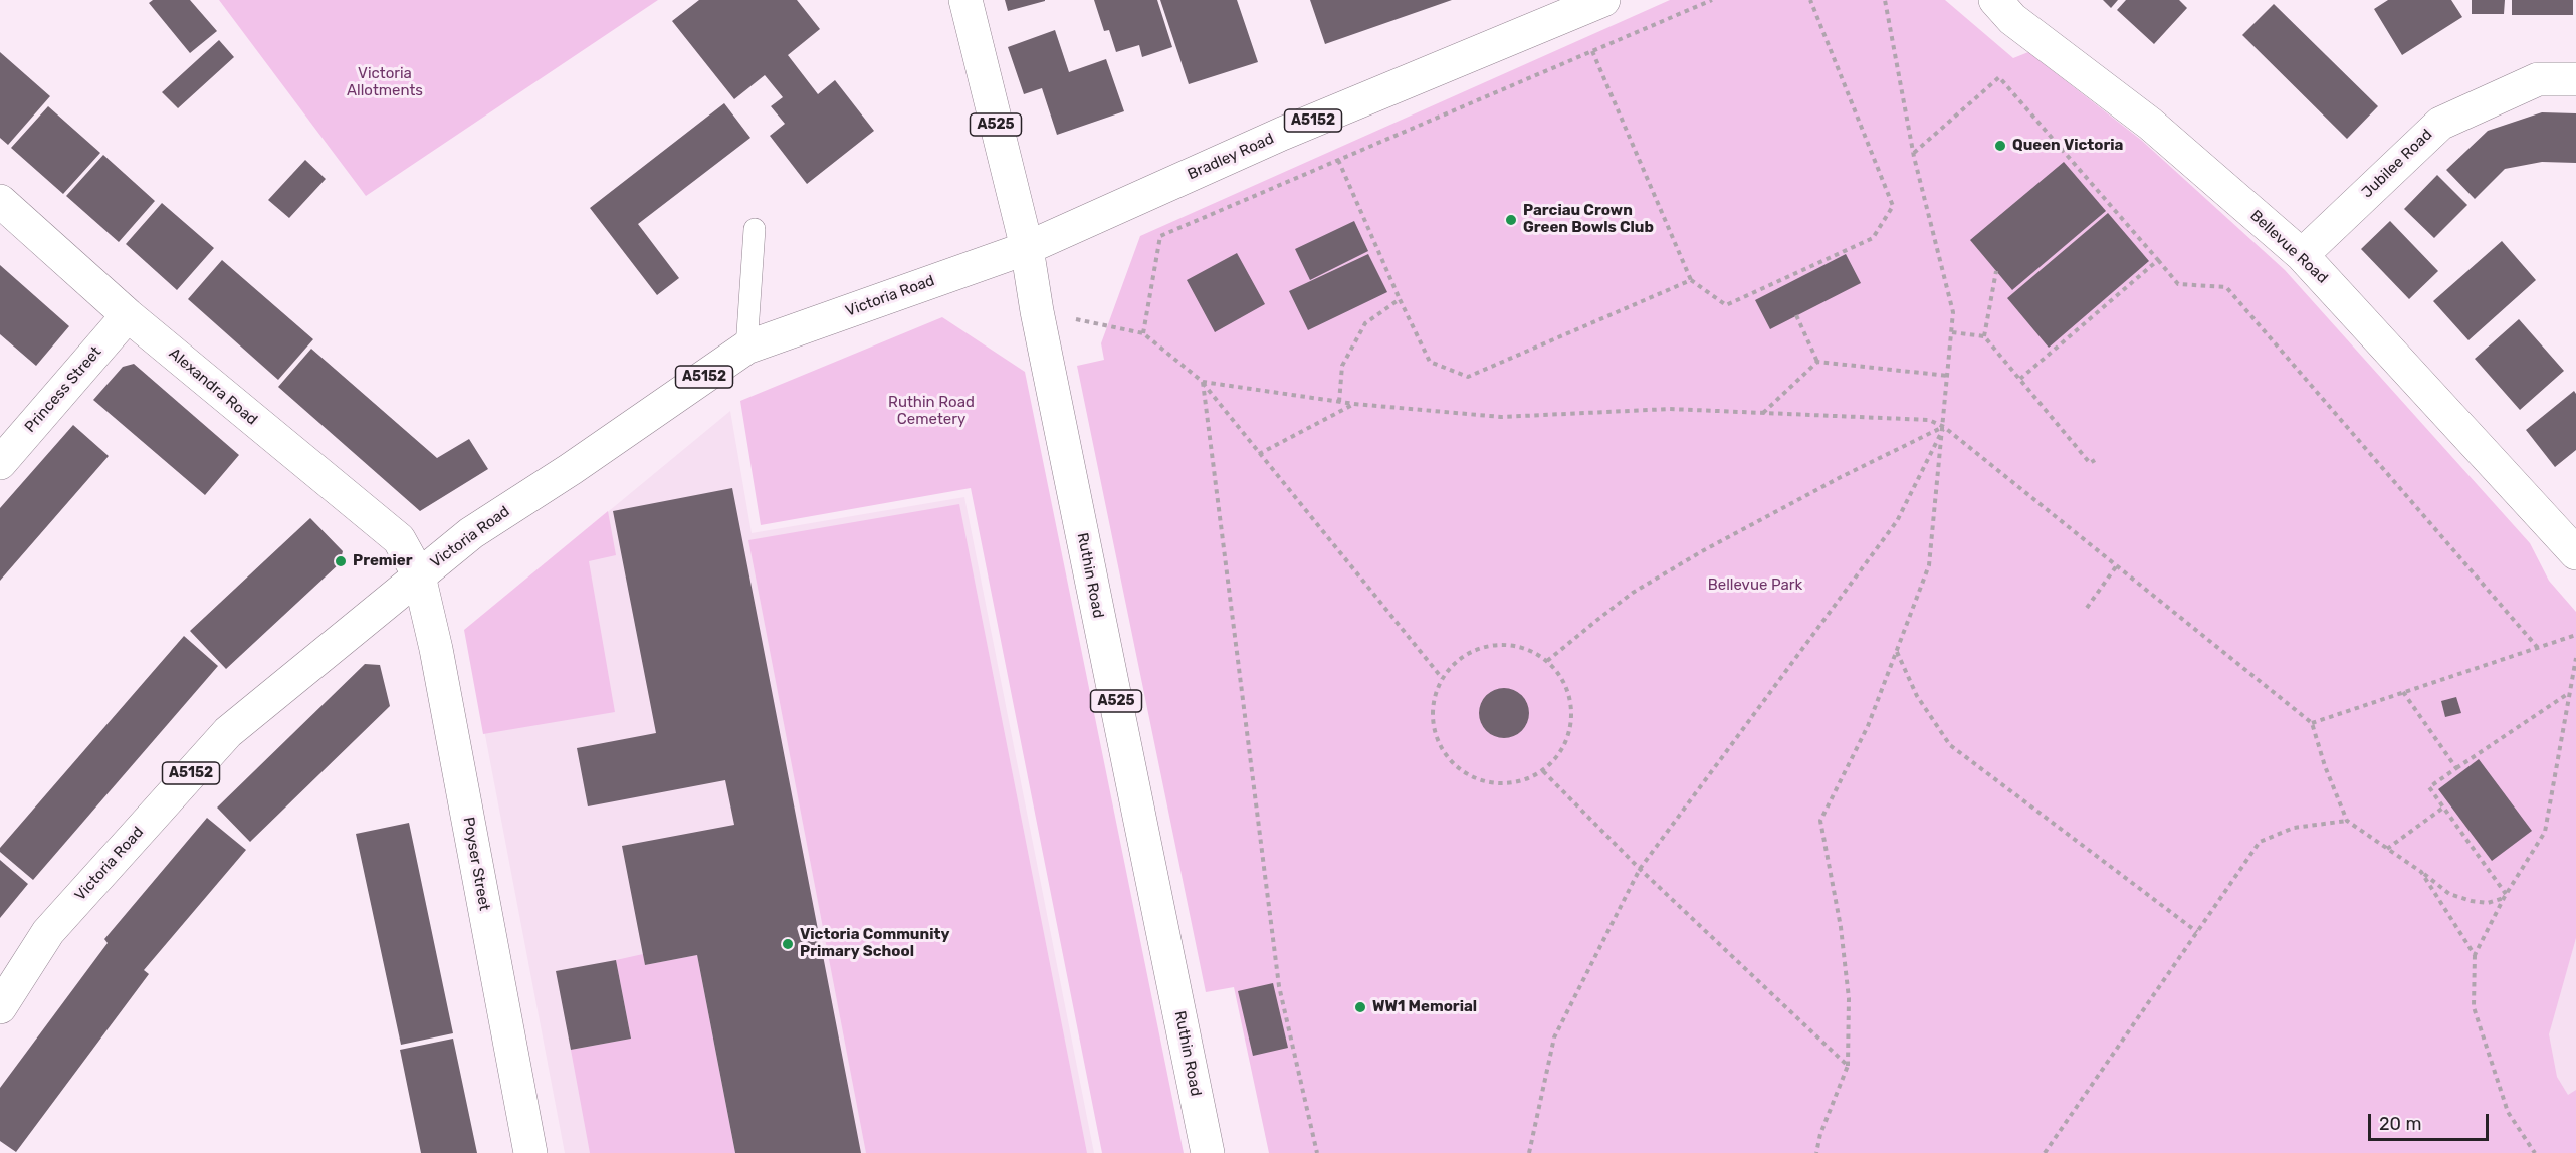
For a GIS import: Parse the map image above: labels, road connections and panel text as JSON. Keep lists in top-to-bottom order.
{
  "streets": {
    "main road": [
      "A5152",
      "A525",
      "Bradley Road",
      "Jubilee Road",
      "Bellevue Road",
      "Victoria Road",
      "Alexandra Road",
      "Princess Street",
      "Ruthin Road",
      "Poyser Street"
    ]
  },
  "crossings": [
    ["Bradley Road", "Victoria Road"],
    ["Bradley Road", "Ruthin Road"],
    ["Jubilee Road", "Bellevue Road"],
    ["Victoria Road", "Alexandra Road"],
    ["Victoria Road", "Ruthin Road"],
    ["Victoria Road", "Poyser Street"],
    ["Alexandra Road", "Princess Street"],
    ["Alexandra Road", "Poyser Street"]
  ],
  "parks": ["Victoria Allotments", "Ruthin Road Cemetery", "Bellevue Park"],
  "places": [
    "Queen Victoria",
    "Parciau Crown Green Bowls Club",
    "Premier",
    "Victoria Community Primary School",
    "WW1 Memorial"
  ],
  "scale_bar": "20 m"
}
